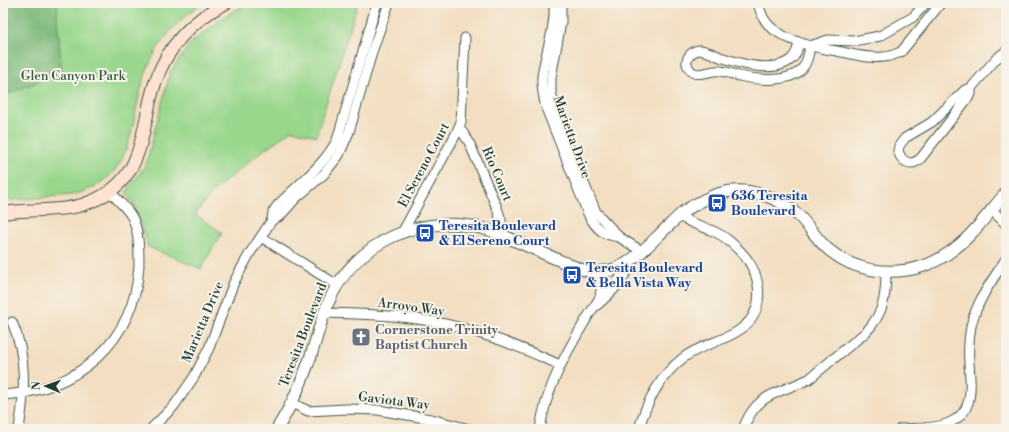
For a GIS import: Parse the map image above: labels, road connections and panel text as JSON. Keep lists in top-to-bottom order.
{
  "streets": {
    "street": [
      "Marietta Drive",
      "El Sereno Court",
      "Rio Court",
      "Arroyo Way",
      "Teresita Boulevard",
      "Gaviota Way"
    ]
  },
  "crossings": [
    ["Marietta Drive", "Teresita Boulevard"],
    ["El Sereno Court", "Rio Court"],
    ["El Sereno Court", "Teresita Boulevard"],
    ["Rio Court", "Teresita Boulevard"],
    ["Arroyo Way", "Teresita Boulevard"],
    ["Teresita Boulevard", "Gaviota Way"]
  ],
  "parks": ["Glen Canyon Park"],
  "places": {
    "bus stop": ["636 Teresita Boulevard", "Teresita Boulevard & El Sereno Court", "Teresita Boulevard & Bella Vista Way"],
    "church": ["Cornerstone Trinity Baptist Church"]
  },
  "north": "left"
}
